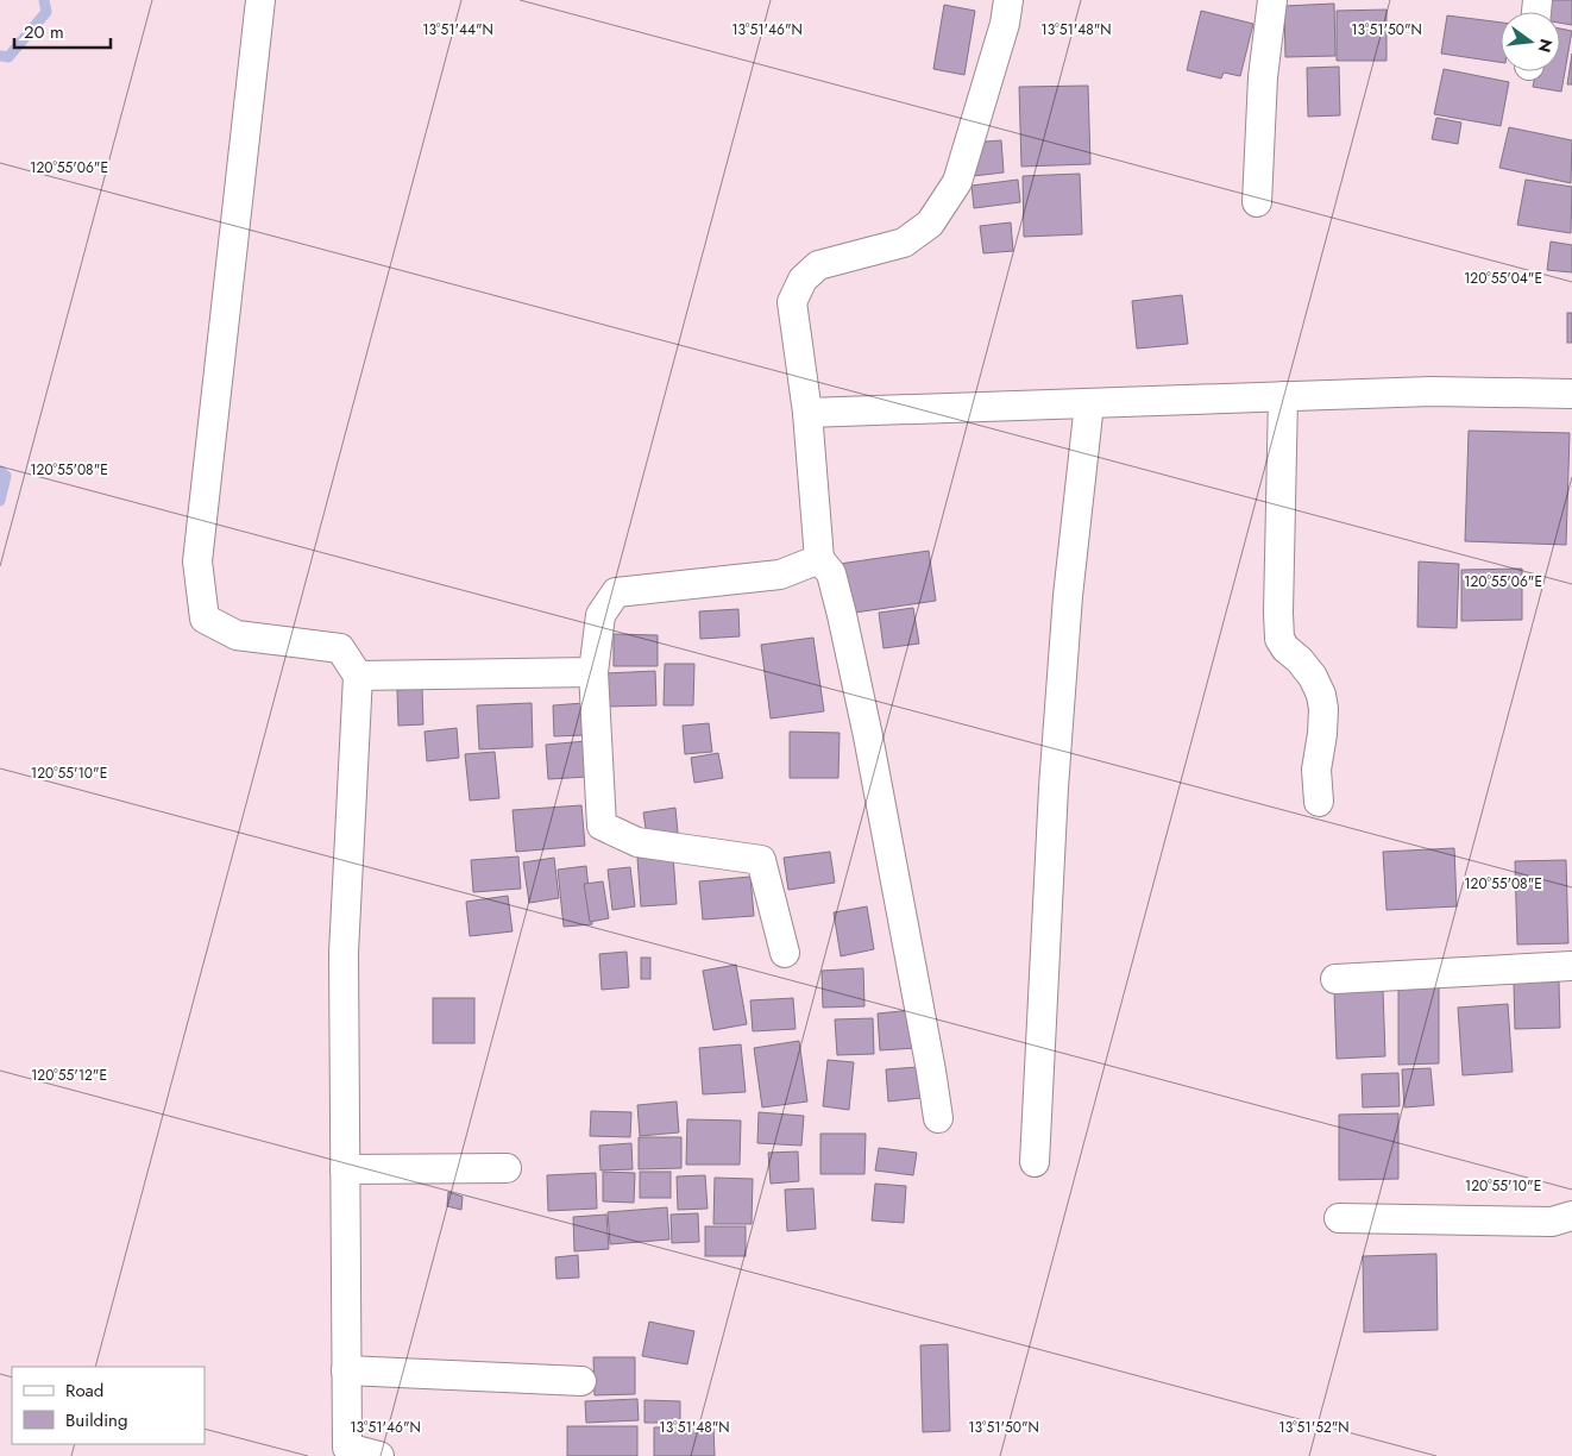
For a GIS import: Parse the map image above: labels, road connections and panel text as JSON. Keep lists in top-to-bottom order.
{
  "legend": ["Road", "Building"],
  "scale_bar": "20 m",
  "north": "right",
  "coordinates": [
    "13°51'44\"N",
    "13°51'46\"N",
    "13°51'48\"N",
    "13°51'50\"N",
    "120°55'06\"E",
    "120°55'04\"E",
    "120°55'08\"E",
    "120°55'10\"E",
    "120°55'12\"E",
    "13°51'52\"N"
  ]
}
